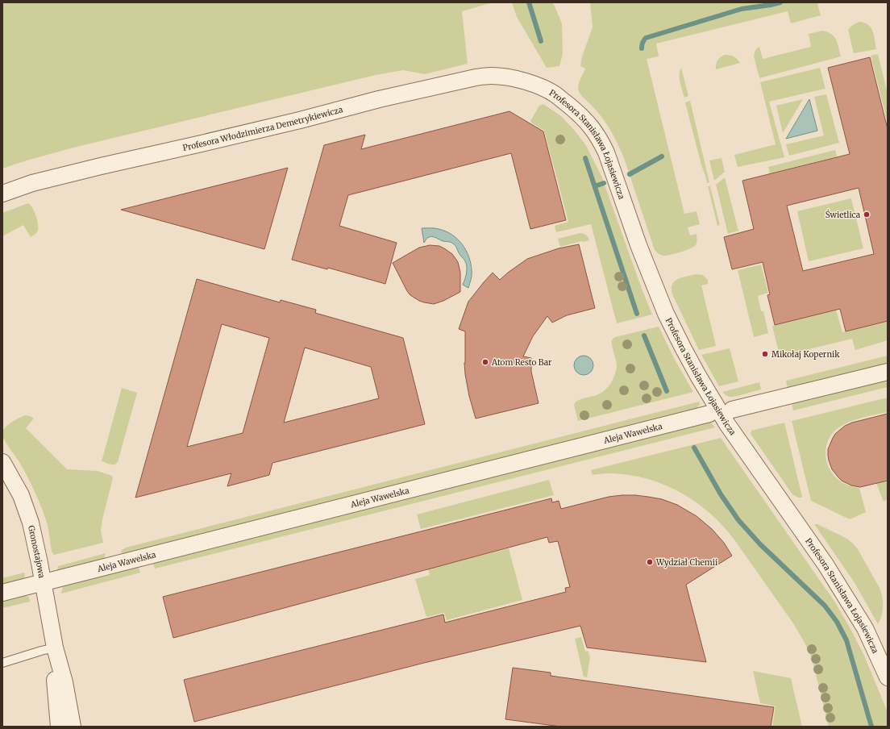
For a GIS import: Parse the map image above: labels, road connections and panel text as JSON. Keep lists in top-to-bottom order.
{
  "streets": {
    "street": [
      "Profesora Włodzimierza Demetrykiewicza",
      "Profesora Stanisława Łojasiewicza",
      "Aleja Wawelska",
      "Gronostajowa"
    ]
  },
  "crossings": [
    ["Profesora Włodzimierza Demetrykiewicza", "Profesora Stanisława Łojasiewicza"]
  ],
  "places": [
    "Świetlica",
    "Mikołaj Kopernik",
    "Atom Resto Bar",
    "Wydział Chemii"
  ]
}
